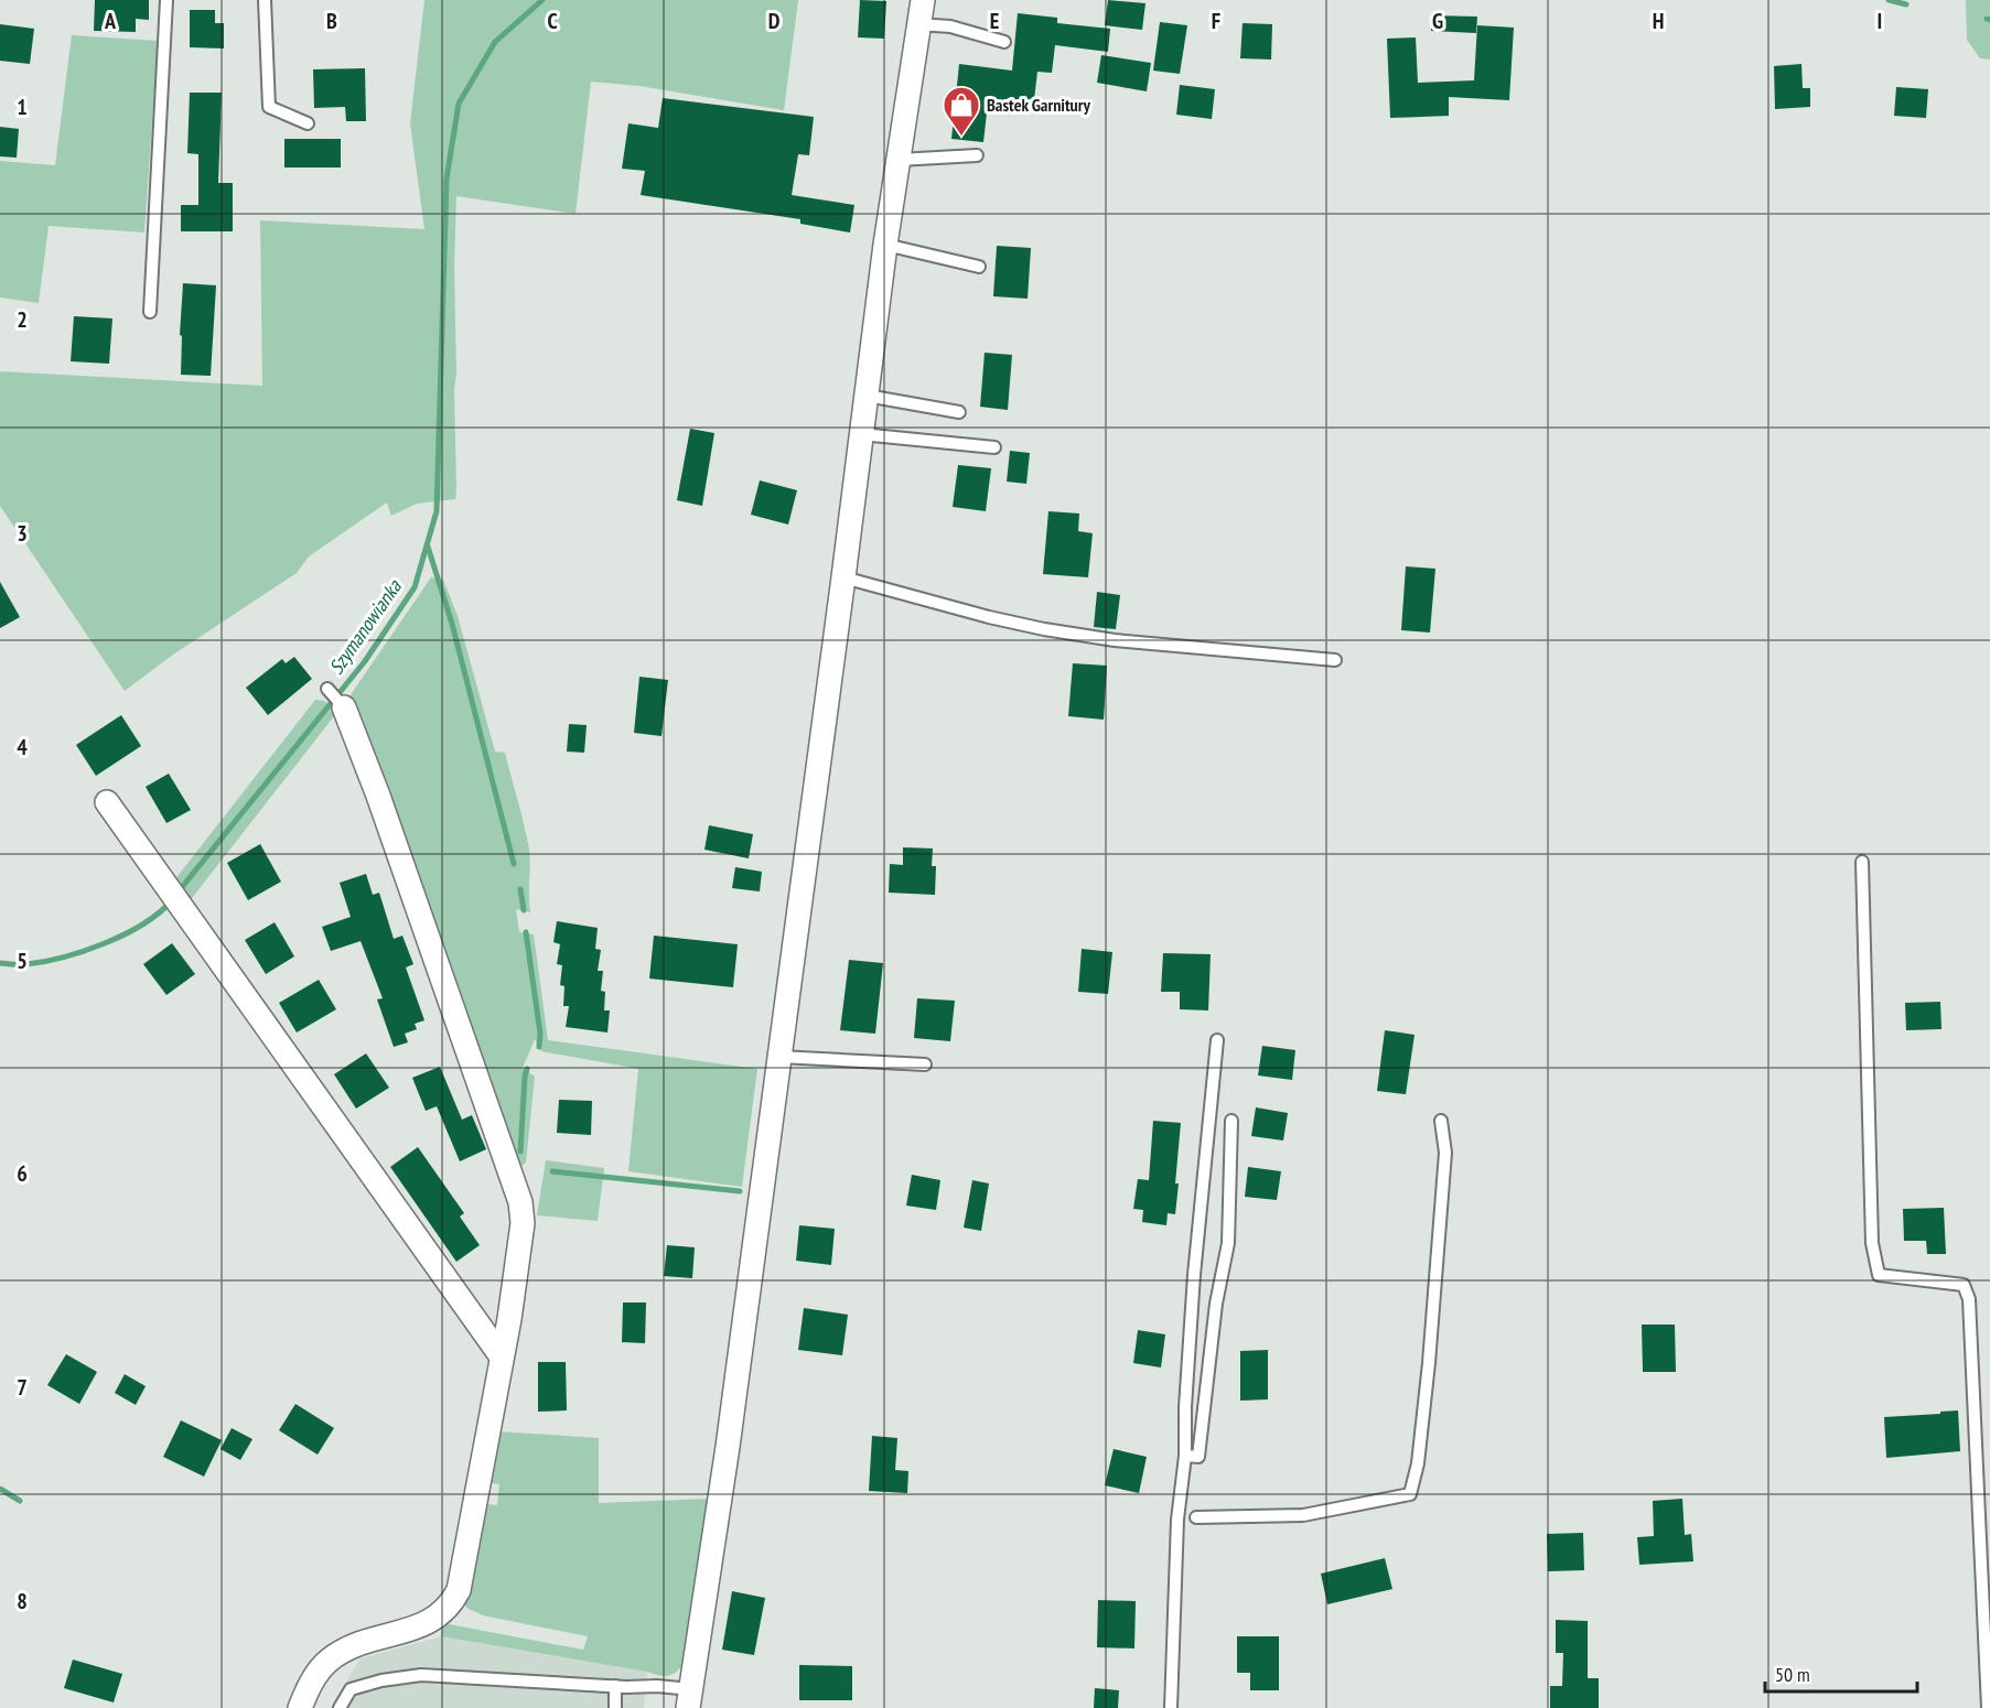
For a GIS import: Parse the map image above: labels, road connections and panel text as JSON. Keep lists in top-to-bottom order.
{
  "water": ["Szymanowianka"],
  "places": {
    "shop": ["Bastek Garnitury"]
  },
  "scale_bar": "50 m",
  "grid": {
    "columns": [
      "A",
      "B",
      "C",
      "D",
      "E",
      "F",
      "G",
      "H",
      "I"
    ],
    "rows": [
      "1",
      "2",
      "3",
      "4",
      "5",
      "6",
      "7",
      "8"
    ]
  }
}
